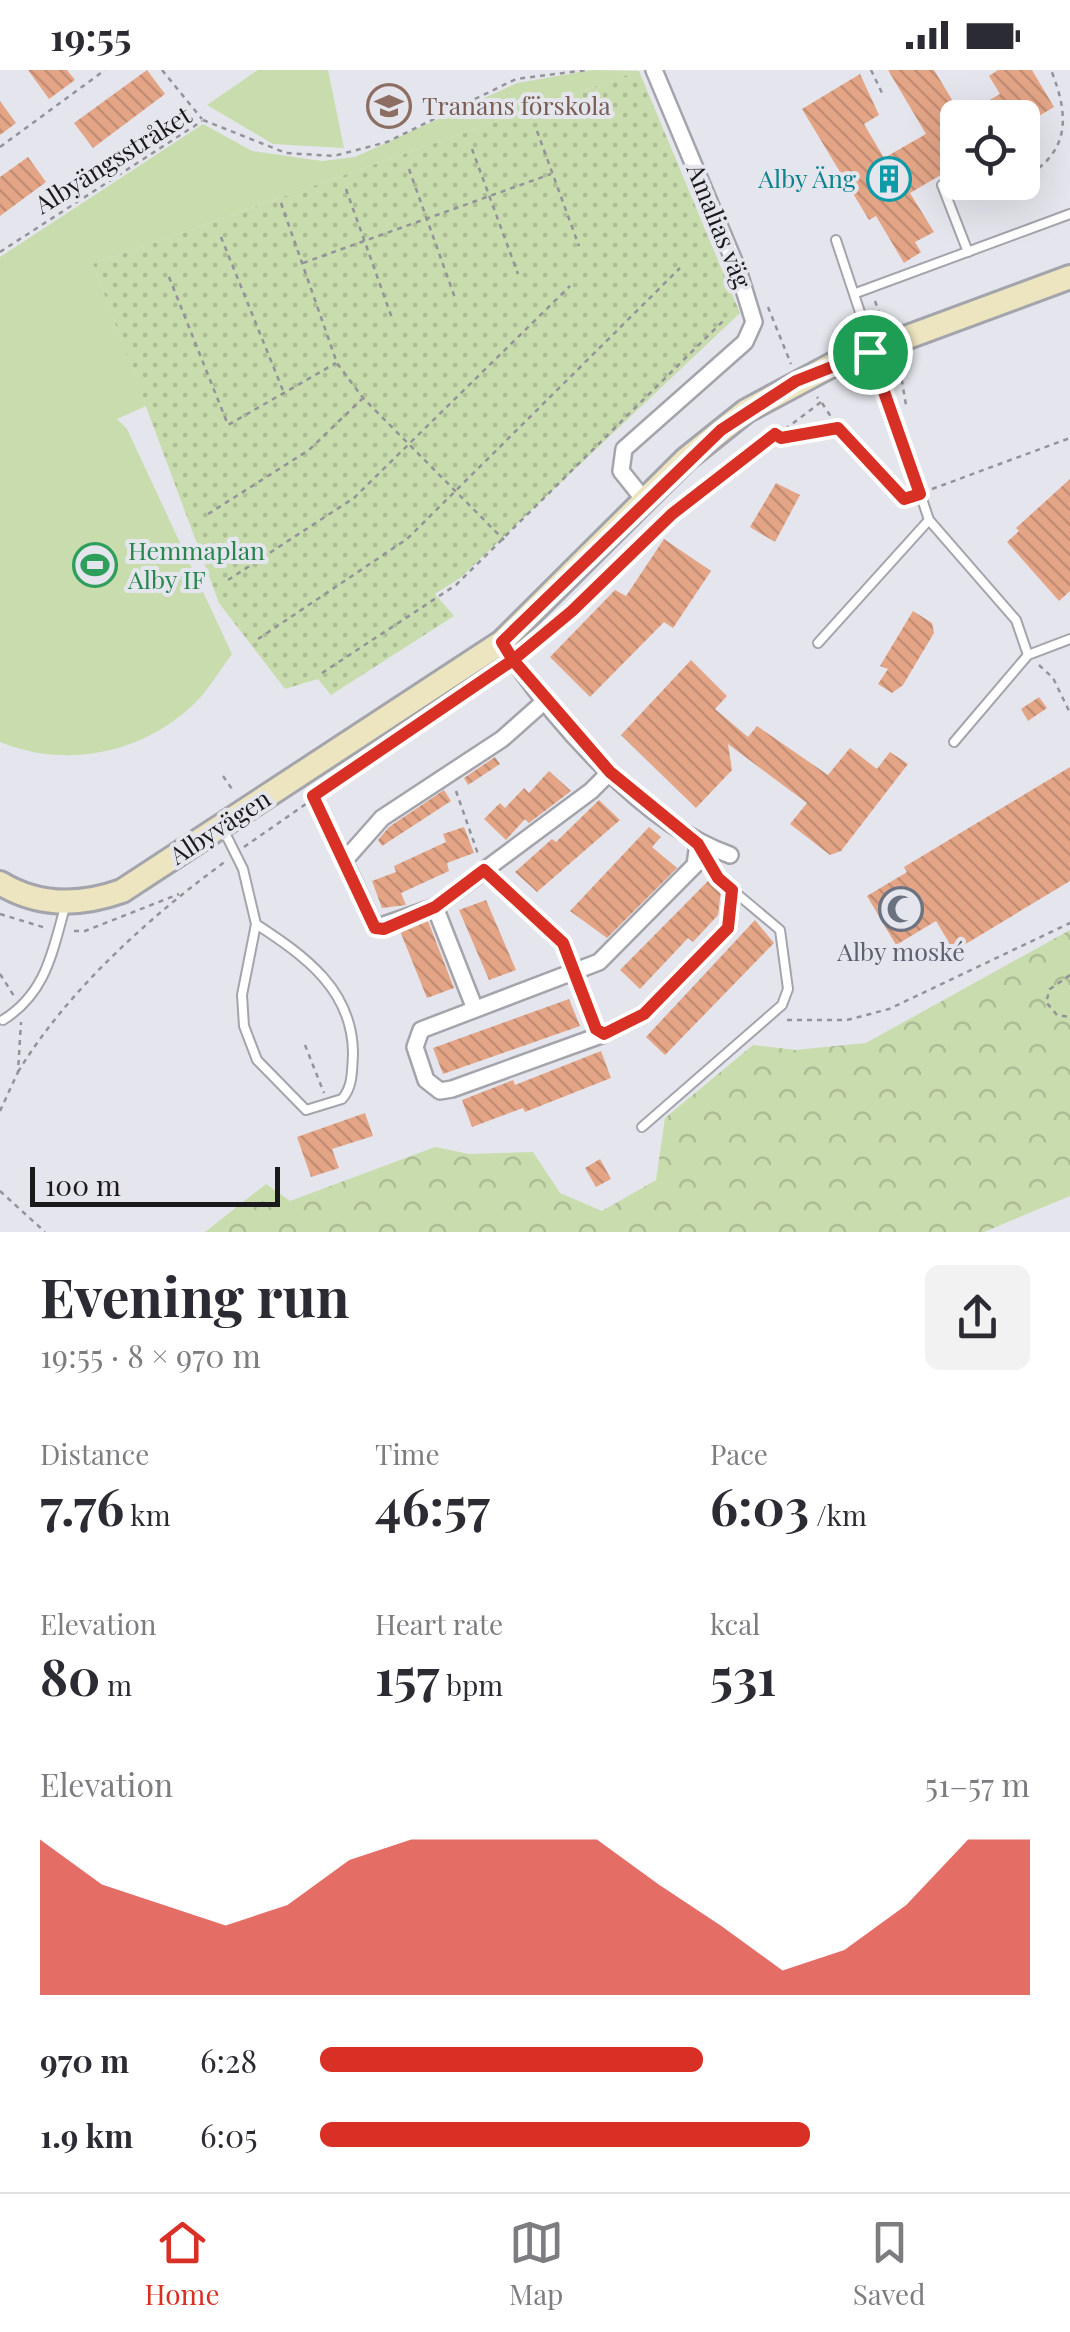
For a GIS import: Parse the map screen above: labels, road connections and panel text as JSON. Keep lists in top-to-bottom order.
{
  "streets": {
    "street": ["Amalias väg", "Albyvägen"],
    "path": ["Albyängsstråket"]
  },
  "crossings": [
    ["Amalias väg", "Albyvägen"]
  ],
  "places": {
    "school or university": ["Tranans förskola"],
    "building": ["Alby Äng"],
    "sports": ["Hemmaplan Alby IF"],
    "mosque": ["Alby moské"]
  },
  "scale_bar": "100 m",
  "page": {
    "status": "19:55",
    "scale": "100 m",
    "heading": ["Evening run", "19:55 · 8 × 970 m"],
    "stats": [
      ["Distance", "7.76 km"],
      ["Time", "46:57"],
      ["Pace", "6:03 /km"],
      ["Elevation", "80 m"],
      ["Heart rate", "157 bpm"],
      ["kcal", "531"]
    ],
    "chart": ["Elevation", "51–57 m"],
    "list": [
      {
        "name": "970 m",
        "note": "6:28"
      },
      {
        "name": "1.9 km",
        "note": "6:05"
      }
    ],
    "tabs": ["Home", "Map", "Saved"]
  }
}
